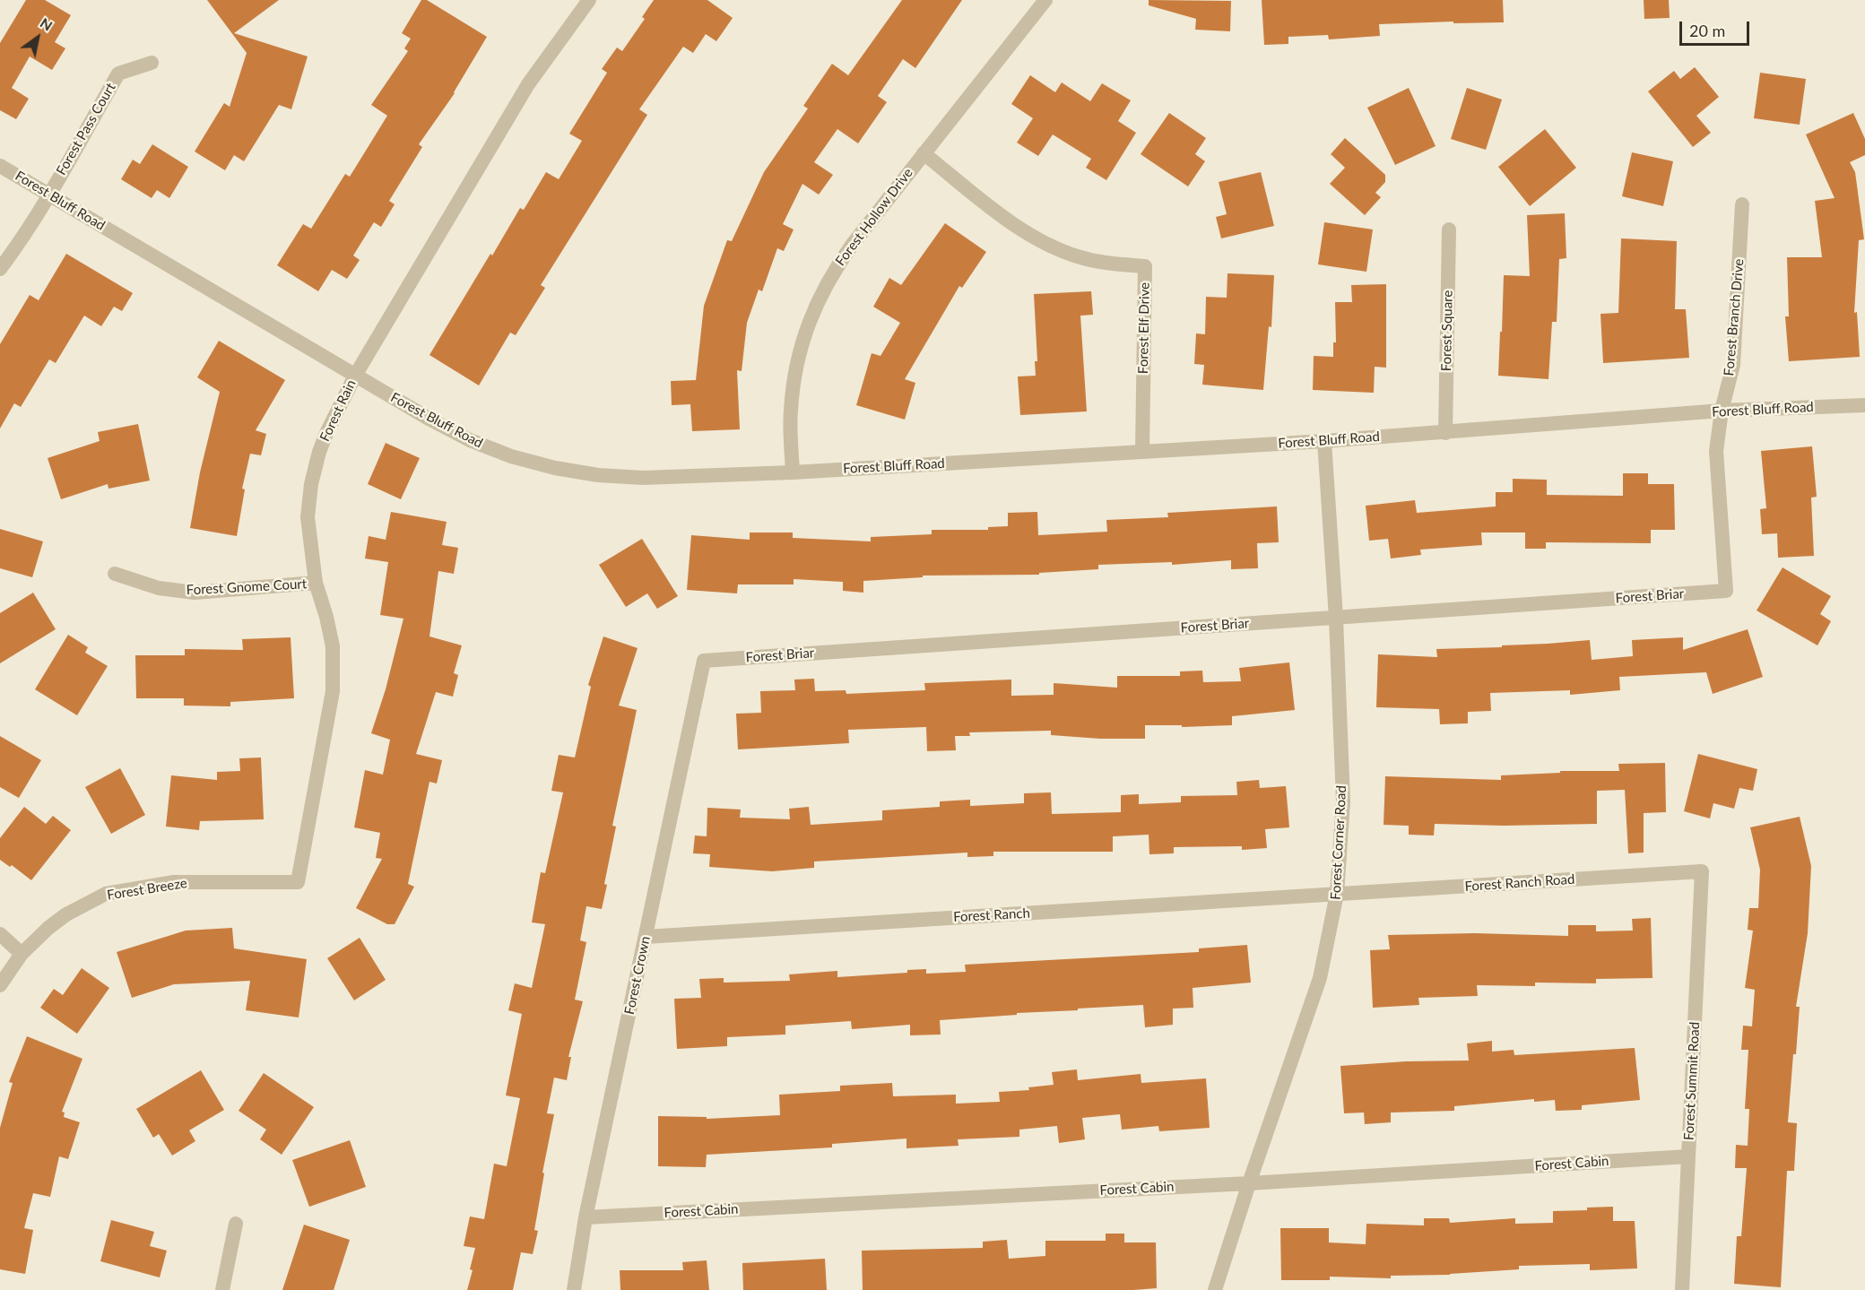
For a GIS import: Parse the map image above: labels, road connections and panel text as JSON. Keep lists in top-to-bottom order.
{
  "streets": {
    "street": [
      "Forest Pass Court",
      "Forest Bluff Road",
      "Forest Hollow Drive",
      "Forest Branch Drive",
      "Forest Elf Drive",
      "Forest Square",
      "Forest Rain",
      "Forest Gnome Court",
      "Forest Briar",
      "Forest Corner Road",
      "Forest Ranch Road",
      "Forest Breeze",
      "Forest Ranch",
      "Forest Crown",
      "Forest Summit Road",
      "Forest Cabin"
    ]
  },
  "crossings": [
    ["Forest Pass Court", "Forest Bluff Road"],
    ["Forest Bluff Road", "Forest Hollow Drive"],
    ["Forest Bluff Road", "Forest Branch Drive"],
    ["Forest Bluff Road", "Forest Elf Drive"],
    ["Forest Bluff Road", "Forest Square"],
    ["Forest Bluff Road", "Forest Rain"],
    ["Forest Bluff Road", "Forest Corner Road"],
    ["Forest Hollow Drive", "Forest Elf Drive"],
    ["Forest Branch Drive", "Forest Briar"],
    ["Forest Rain", "Forest Gnome Court"],
    ["Forest Rain", "Forest Breeze"],
    ["Forest Briar", "Forest Corner Road"],
    ["Forest Briar", "Forest Crown"],
    ["Forest Corner Road", "Forest Ranch Road"],
    ["Forest Corner Road", "Forest Ranch"],
    ["Forest Corner Road", "Forest Cabin"],
    ["Forest Ranch Road", "Forest Ranch"],
    ["Forest Ranch Road", "Forest Summit Road"],
    ["Forest Ranch", "Forest Crown"],
    ["Forest Crown", "Forest Cabin"],
    ["Forest Summit Road", "Forest Cabin"]
  ],
  "scale_bar": "20 m",
  "north": "top right"
}
